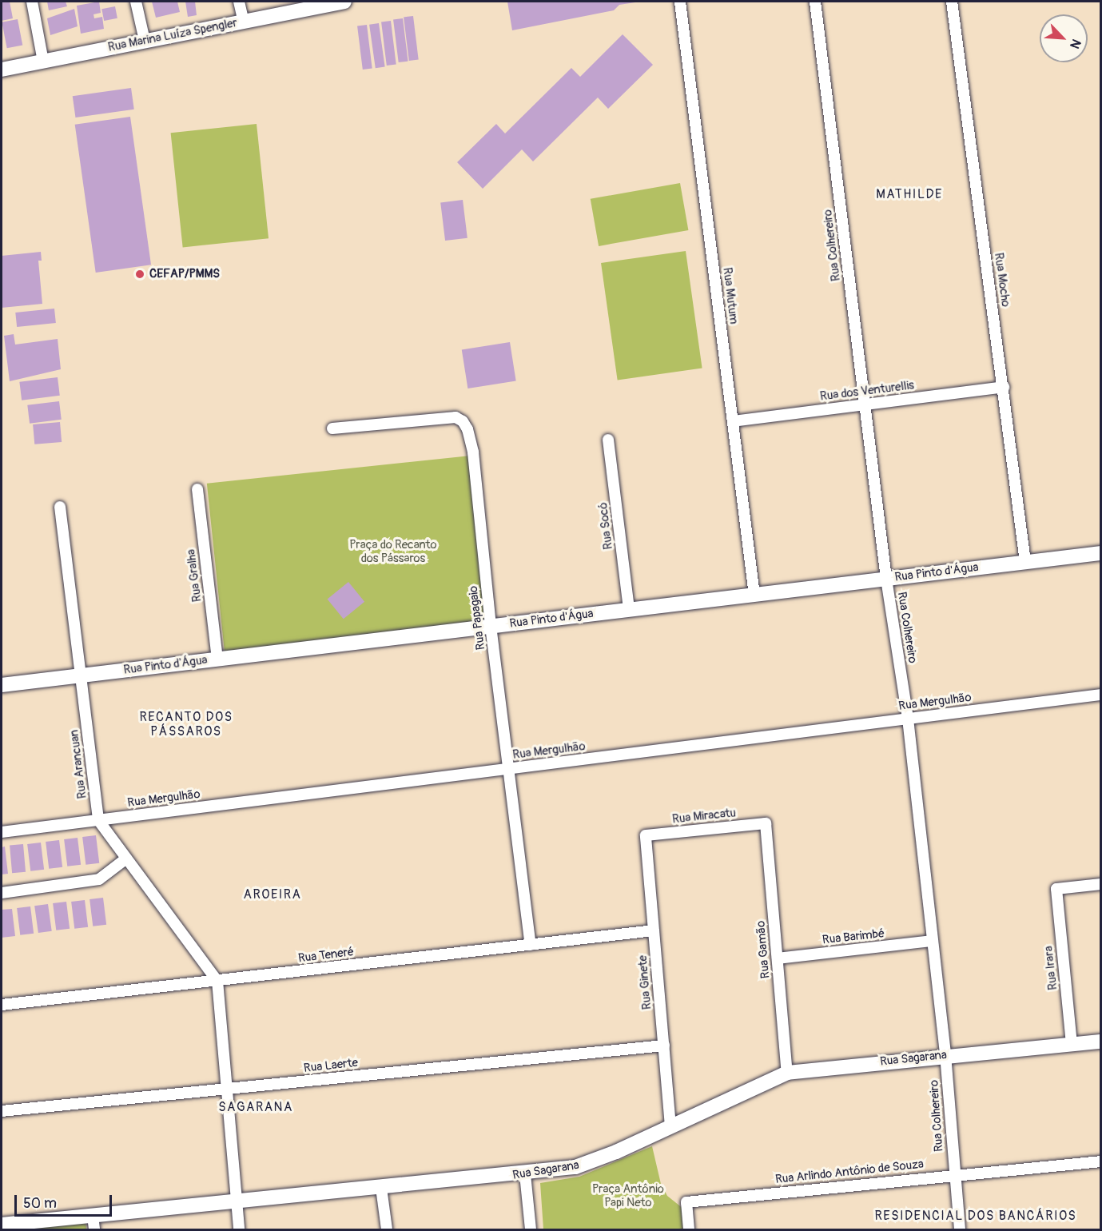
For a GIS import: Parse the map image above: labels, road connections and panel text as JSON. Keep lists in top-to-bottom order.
{
  "streets": {
    "street": [
      "Rua Marina Luíza Spengler",
      "Rua Colhereiro",
      "Rua Mocho",
      "Rua Mutum",
      "Rua dos Venturellis",
      "Rua Socó",
      "Rua Pinto d'Água",
      "Rua Gralha",
      "Rua Papagaio",
      "Rua Mergulhão",
      "Rua Arancuan",
      "Rua Miracatu",
      "Rua Barimbé",
      "Rua Gamão",
      "Rua Teneré",
      "Rua Irara",
      "Rua Ginete",
      "Rua Sagarana",
      "Rua Laerte",
      "Rua Arlindo Antônio de Souza"
    ]
  },
  "crossings": [
    ["Rua Colhereiro", "Rua dos Venturellis"],
    ["Rua Colhereiro", "Rua Pinto d'Água"],
    ["Rua Colhereiro", "Rua Mergulhão"],
    ["Rua Colhereiro", "Rua Barimbé"],
    ["Rua Colhereiro", "Rua Sagarana"],
    ["Rua Colhereiro", "Rua Arlindo Antônio de Souza"],
    ["Rua Mocho", "Rua dos Venturellis"],
    ["Rua Mocho", "Rua Pinto d'Água"],
    ["Rua Mutum", "Rua dos Venturellis"],
    ["Rua Mutum", "Rua Pinto d'Água"],
    ["Rua Socó", "Rua Pinto d'Água"],
    ["Rua Pinto d'Água", "Rua Gralha"],
    ["Rua Pinto d'Água", "Rua Papagaio"],
    ["Rua Pinto d'Água", "Rua Arancuan"],
    ["Rua Papagaio", "Rua Mergulhão"],
    ["Rua Papagaio", "Rua Teneré"],
    ["Rua Mergulhão", "Rua Arancuan"],
    ["Rua Arancuan", "Rua Teneré"],
    ["Rua Miracatu", "Rua Gamão"],
    ["Rua Miracatu", "Rua Ginete"],
    ["Rua Barimbé", "Rua Gamão"],
    ["Rua Gamão", "Rua Sagarana"],
    ["Rua Teneré", "Rua Ginete"],
    ["Rua Irara", "Rua Sagarana"],
    ["Rua Ginete", "Rua Sagarana"],
    ["Rua Ginete", "Rua Laerte"]
  ],
  "districts": [
    "MATHILDE",
    "RECANTO DOS PÁSSAROS",
    "AROEIRA",
    "SAGARANA",
    "RESIDENCIAL DOS BANCÁRIOS"
  ],
  "parks": ["Praça do Recanto dos Pássaros", "Praça Antônio Papi Neto"],
  "places": ["CEFAP/PMMS"],
  "scale_bar": "50 m",
  "north": "bottom right"
}
